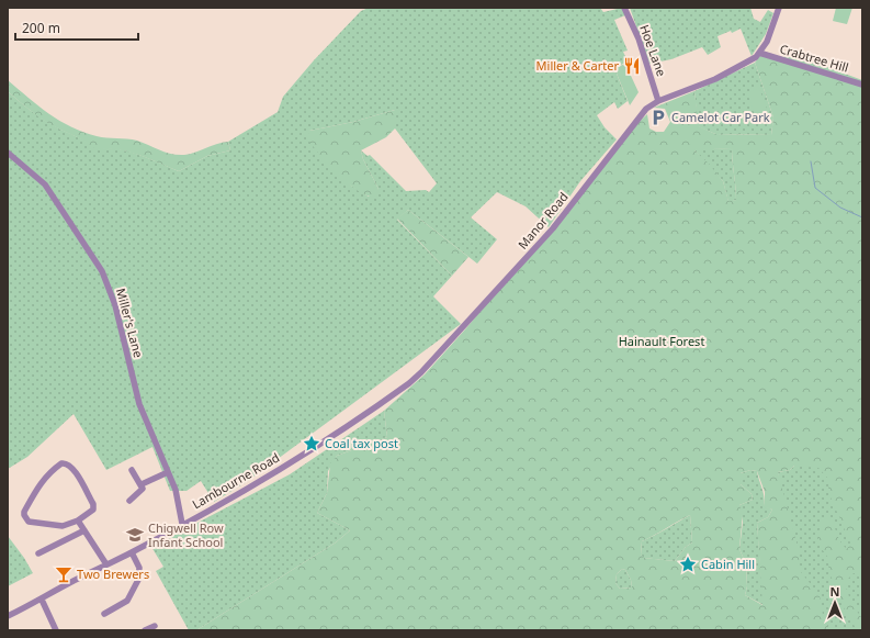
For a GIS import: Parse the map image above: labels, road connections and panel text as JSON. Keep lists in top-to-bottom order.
{
  "streets": {
    "street": [
      "Hoe Lane",
      "Crabtree Hill",
      "Manor Road",
      "Miller's Lane",
      "Lambourne Road"
    ]
  },
  "crossings": [
    ["Hoe Lane", "Manor Road"],
    ["Crabtree Hill", "Manor Road"],
    ["Manor Road", "Lambourne Road"],
    ["Miller's Lane", "Lambourne Road"]
  ],
  "parks": ["Hainault Forest"],
  "places": {
    "restaurant": ["Miller & Carter"],
    "parking": ["Camelot Car Park"],
    "place": ["Coal tax post", "Cabin Hill"],
    "school or university": ["Chigwell Row Infant School"],
    "bar": ["Two Brewers"]
  },
  "scale_bar": "200 m",
  "north": "top"
}
